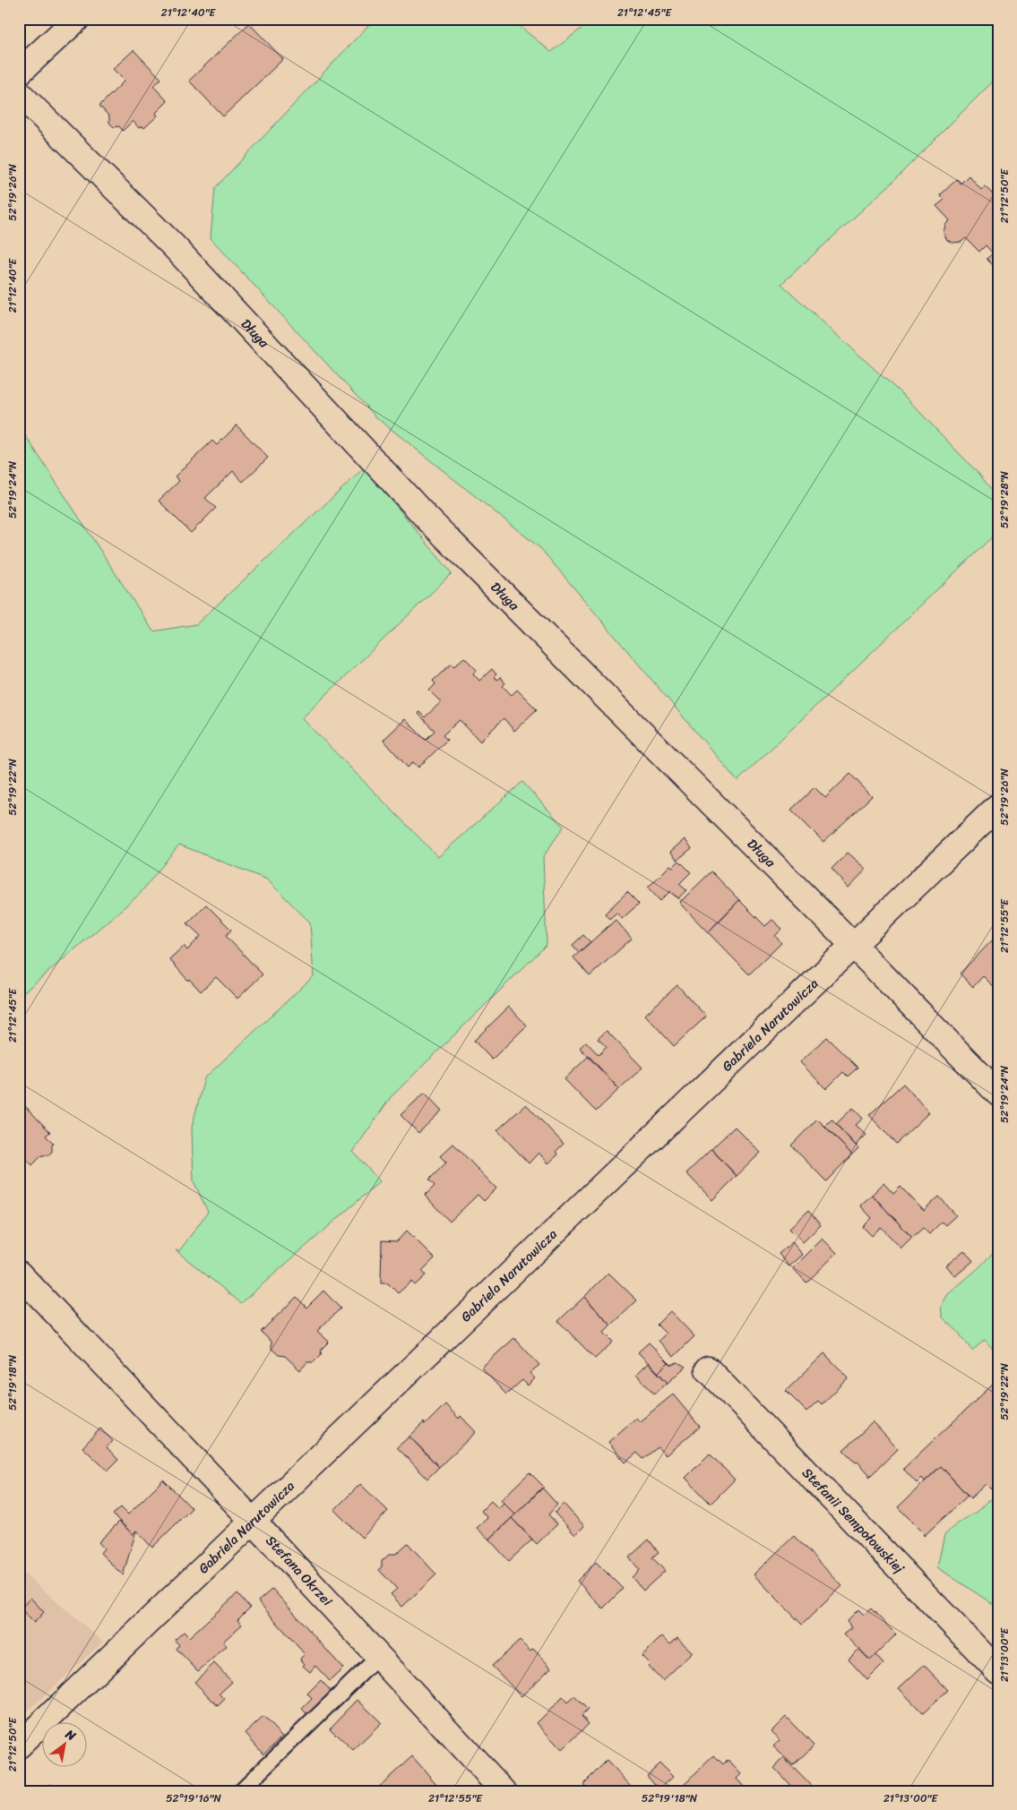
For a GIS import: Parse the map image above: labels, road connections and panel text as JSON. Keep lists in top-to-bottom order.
{
  "streets": {
    "street": [
      "Długa",
      "Gabriela Narutowicza",
      "Stefanii Sempołowskiej",
      "Stefana Okrzei"
    ]
  },
  "crossings": [
    ["Długa", "Gabriela Narutowicza"],
    ["Gabriela Narutowicza", "Stefana Okrzei"]
  ],
  "north": "top right",
  "coordinates": [
    "21°12'40\"E",
    "21°12'45\"E",
    "52°19'26\"N",
    "21°12'50\"E",
    "52°19'24\"N",
    "52°19'28\"N",
    "52°19'22\"N",
    "21°12'55\"E",
    "52°19'18\"N",
    "21°13'00\"E",
    "52°19'16\"N"
  ]
}
